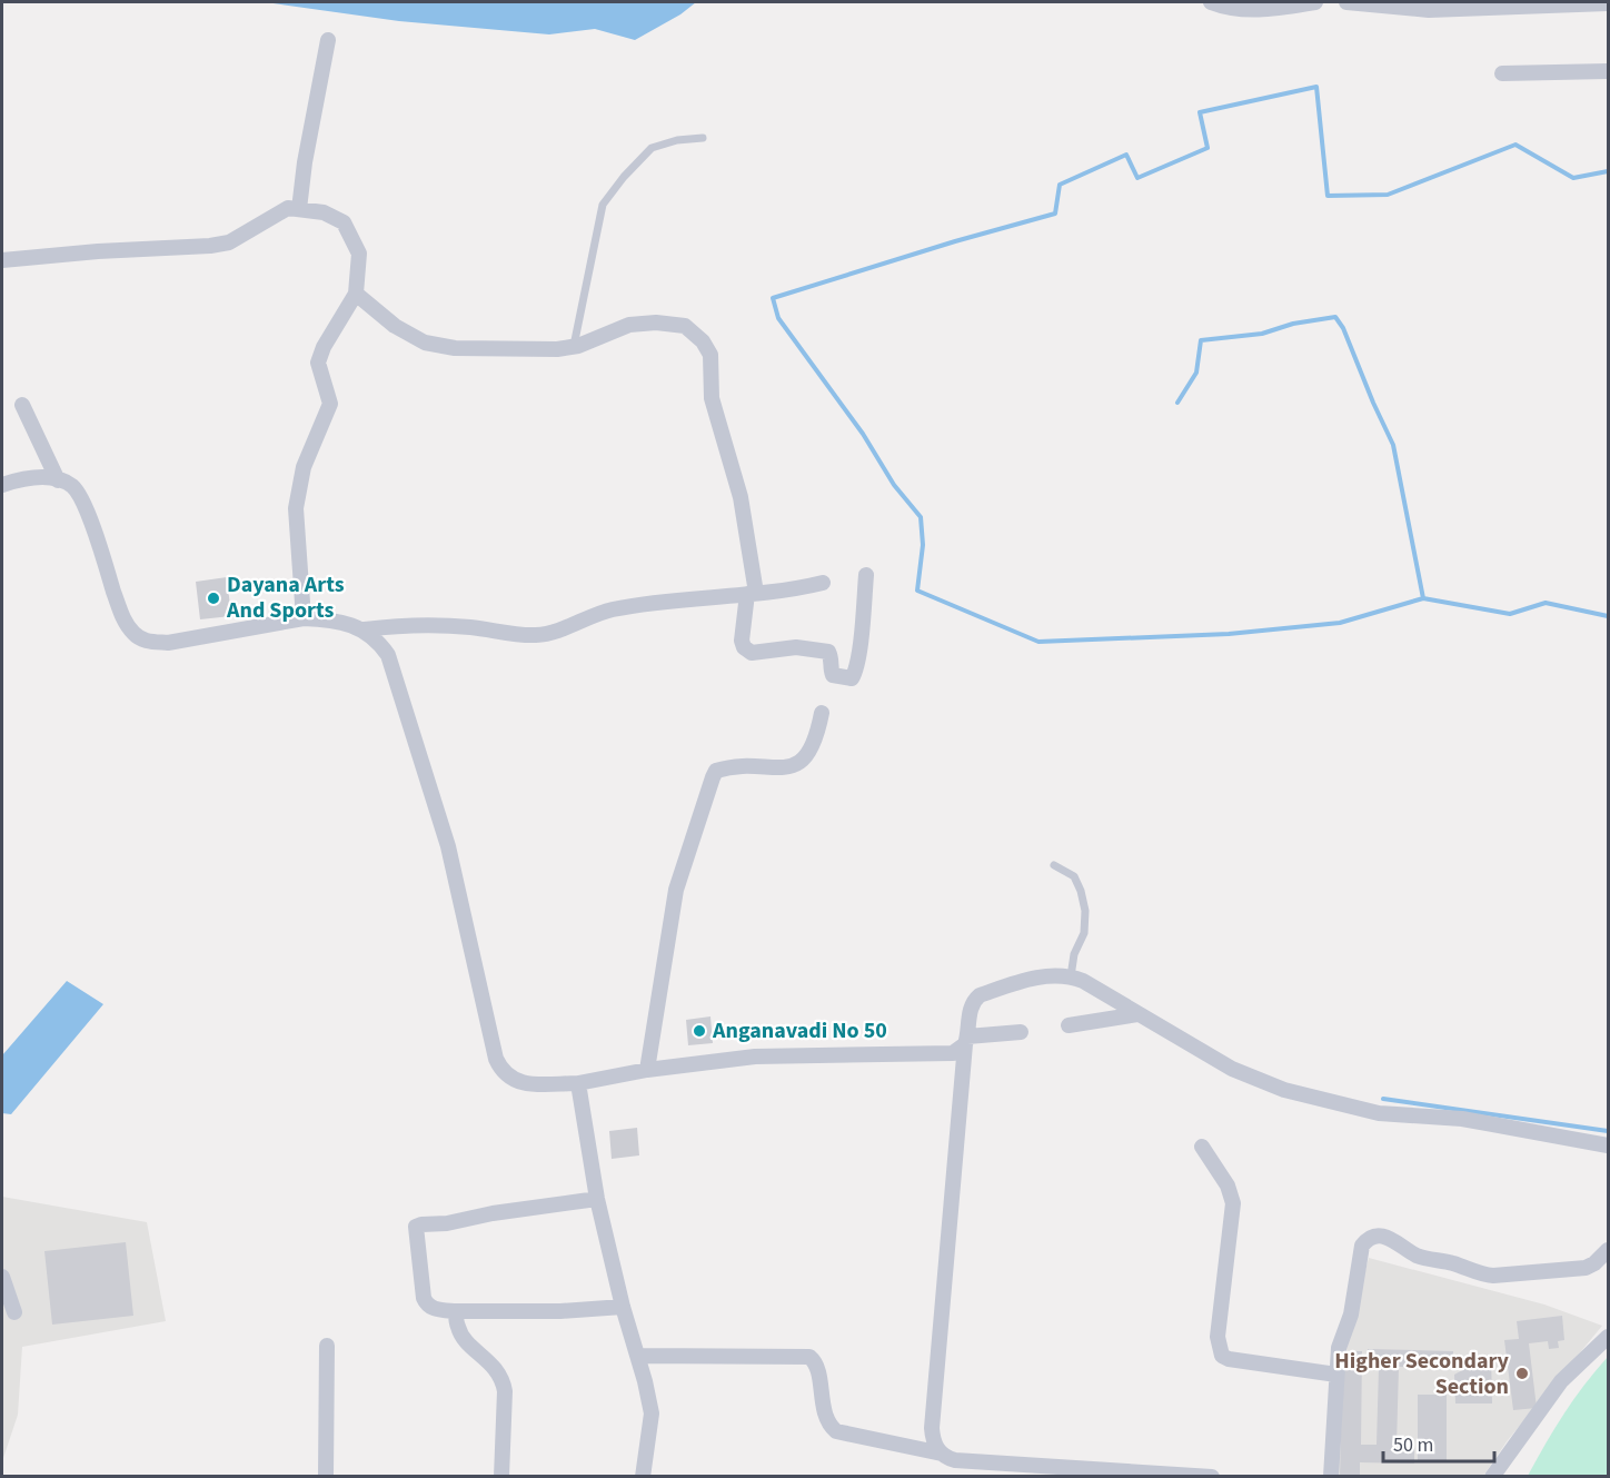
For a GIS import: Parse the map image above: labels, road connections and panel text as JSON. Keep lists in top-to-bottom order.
{
  "places": ["Dayana Arts And Sports", "Anganavadi No 50", "Higher Secondary Section"],
  "scale_bar": "50 m"
}
